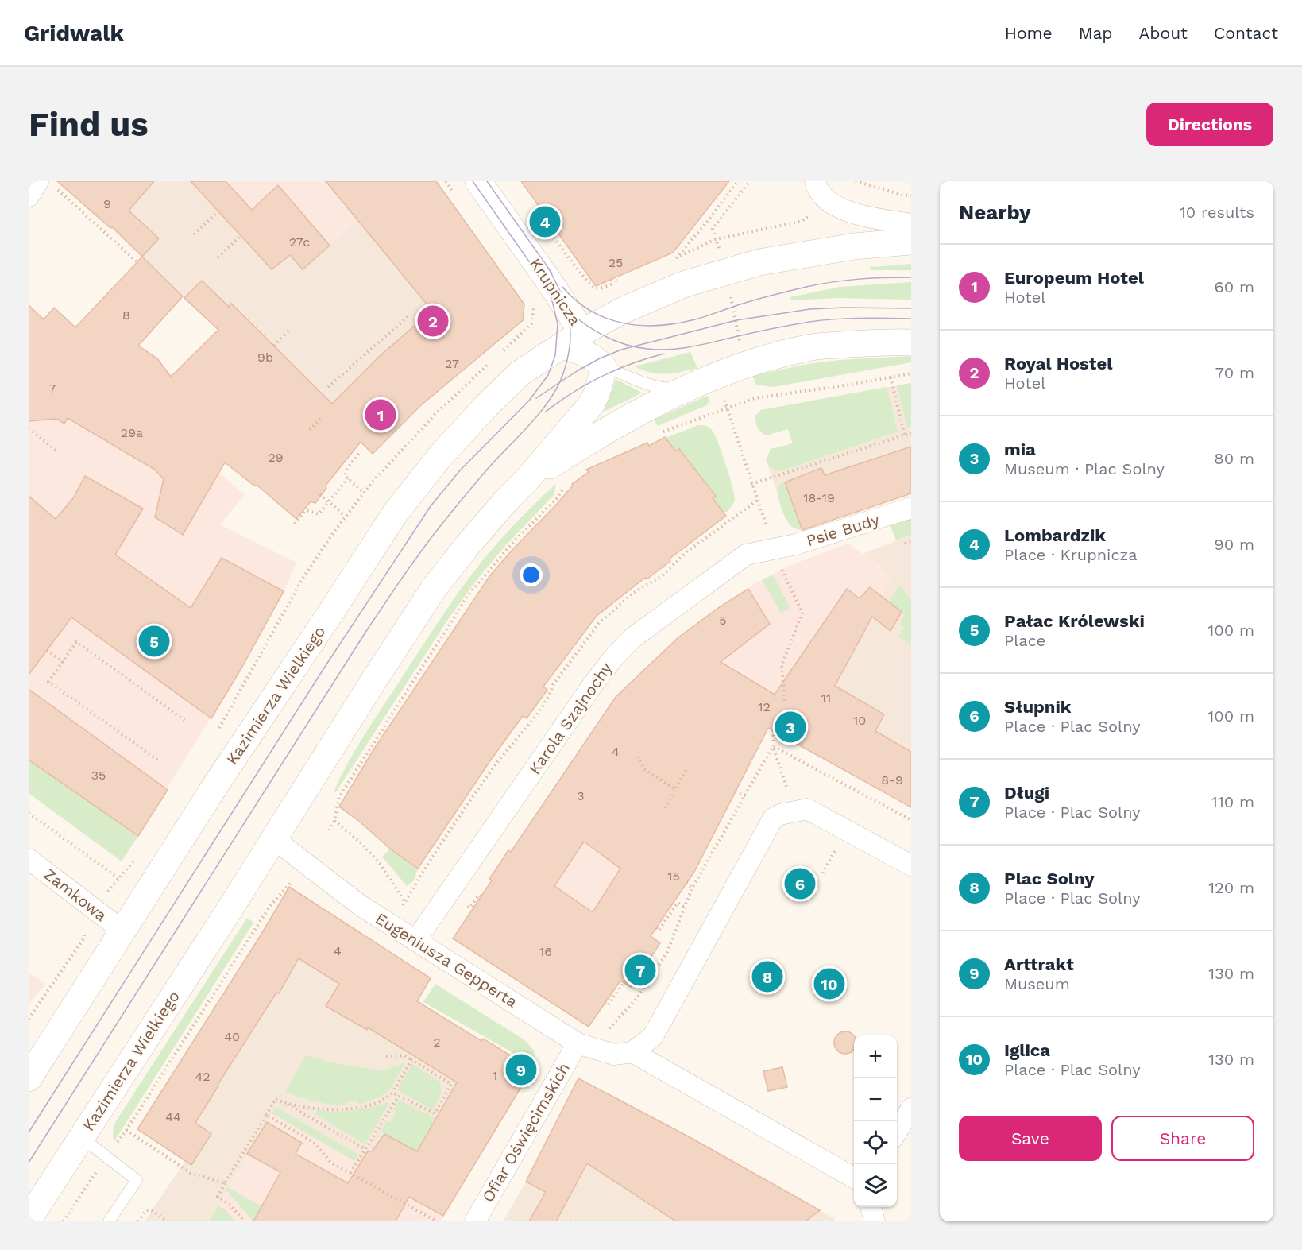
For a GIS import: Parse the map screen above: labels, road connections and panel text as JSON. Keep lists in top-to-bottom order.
{
  "streets": {
    "main road": ["Krupnicza", "Kazimierza Wielkiego"],
    "street": [
      "Psie Budy",
      "Karola Szajnochy",
      "Zamkowa",
      "Eugeniusza Gepperta",
      "Ofiar Oświęcimskich"
    ]
  },
  "crossings": [
    ["Krupnicza", "Kazimierza Wielkiego"],
    ["Psie Budy", "Karola Szajnochy"],
    ["Kazimierza Wielkiego", "Zamkowa"],
    ["Kazimierza Wielkiego", "Eugeniusza Gepperta"],
    ["Karola Szajnochy", "Eugeniusza Gepperta"],
    ["Eugeniusza Gepperta", "Ofiar Oświęcimskich"]
  ],
  "house_numbers": [
    "9",
    "27c",
    "25",
    "8",
    "9b",
    "27",
    "7",
    "29a",
    "29",
    "18-19",
    "5",
    "11",
    "12",
    "10",
    "4",
    "35",
    "8-9",
    "3",
    "15",
    "4",
    "16",
    "40",
    "2",
    "1",
    "42",
    "44"
  ],
  "page": {
    "header": "Gridwalk",
    "nav": [
      "Home",
      "Map",
      "About",
      "Contact"
    ],
    "buttons": [
      "Directions",
      ["Save", "Share"]
    ],
    "title": "Find us",
    "heading": ["Nearby", "10 results"],
    "pins": [
      "4",
      "2",
      "1",
      "5",
      "3",
      "6",
      "7",
      "8",
      "10",
      "9"
    ],
    "list": [
      {
        "mark": "1",
        "name": "Europeum Hotel",
        "note": "Hotel",
        "value": "60 m"
      },
      {
        "mark": "2",
        "name": "Royal Hostel",
        "note": "Hotel",
        "value": "70 m"
      },
      {
        "mark": "3",
        "name": "mia",
        "note": "Museum · Plac Solny",
        "value": "80 m"
      },
      {
        "mark": "4",
        "name": "Lombardzik",
        "note": "Place · Krupnicza",
        "value": "90 m"
      },
      {
        "mark": "5",
        "name": "Pałac Królewski",
        "note": "Place",
        "value": "100 m"
      },
      {
        "mark": "6",
        "name": "Słupnik",
        "note": "Place · Plac Solny",
        "value": "100 m"
      },
      {
        "mark": "7",
        "name": "Długi",
        "note": "Place · Plac Solny",
        "value": "110 m"
      },
      {
        "mark": "8",
        "name": "Plac Solny",
        "note": "Place · Plac Solny",
        "value": "120 m"
      },
      {
        "mark": "9",
        "name": "Arttrakt",
        "note": "Museum",
        "value": "130 m"
      },
      {
        "mark": "10",
        "name": "Iglica",
        "note": "Place · Plac Solny",
        "value": "130 m"
      }
    ],
    "map_buttons": ["+", "−"]
  }
}
